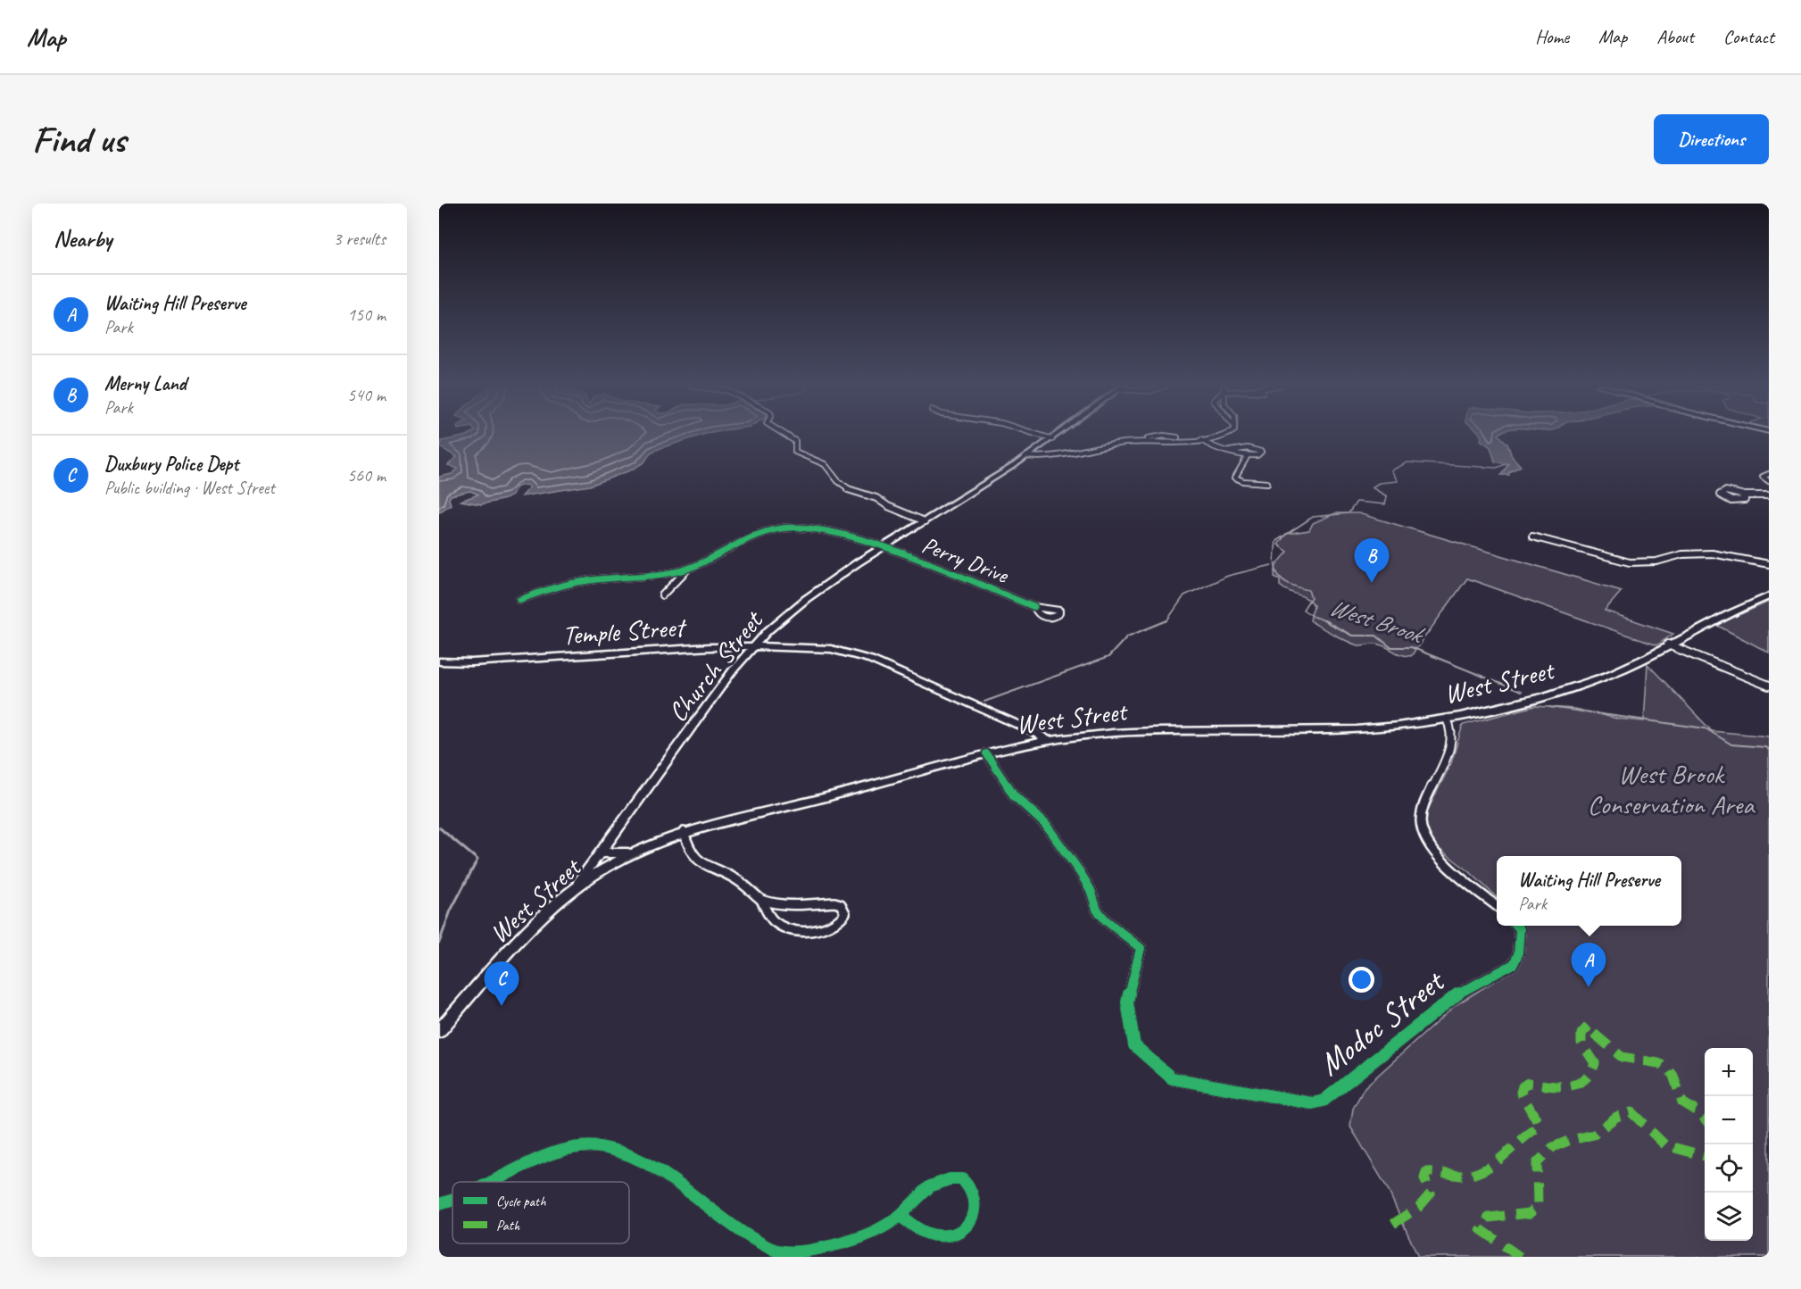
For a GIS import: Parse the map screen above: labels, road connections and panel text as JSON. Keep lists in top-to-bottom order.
{
  "streets": {
    "main road": ["Temple Street", "Church Street", "West Street"],
    "street": ["Perry Drive", "Modoc Street"]
  },
  "crossings": [
    ["Perry Drive", "Church Street"],
    ["Temple Street", "Church Street"],
    ["Temple Street", "West Street"],
    ["Church Street", "West Street"],
    ["West Street", "Modoc Street"]
  ],
  "water": ["West Brook"],
  "parks": ["West Brook Conservation Area"],
  "legend": ["Cycle path", "Path"],
  "page": {
    "header": "Map",
    "nav": [
      "Home",
      "Map",
      "About",
      "Contact"
    ],
    "buttons": "Directions",
    "title": "Find us",
    "heading": ["Nearby", "3 results"],
    "list": [
      {
        "mark": "A",
        "name": "Waiting Hill Preserve",
        "note": "Park",
        "value": "150 m"
      },
      {
        "mark": "B",
        "name": "Merny Land",
        "note": "Park",
        "value": "540 m"
      },
      {
        "mark": "C",
        "name": "Duxbury Police Dept",
        "note": "Public building · West Street",
        "value": "560 m"
      }
    ],
    "pins": ["B", "A", "C"],
    "popup": ["Waiting Hill Preserve", "Park"],
    "map_buttons": ["+", "−"]
  }
}
